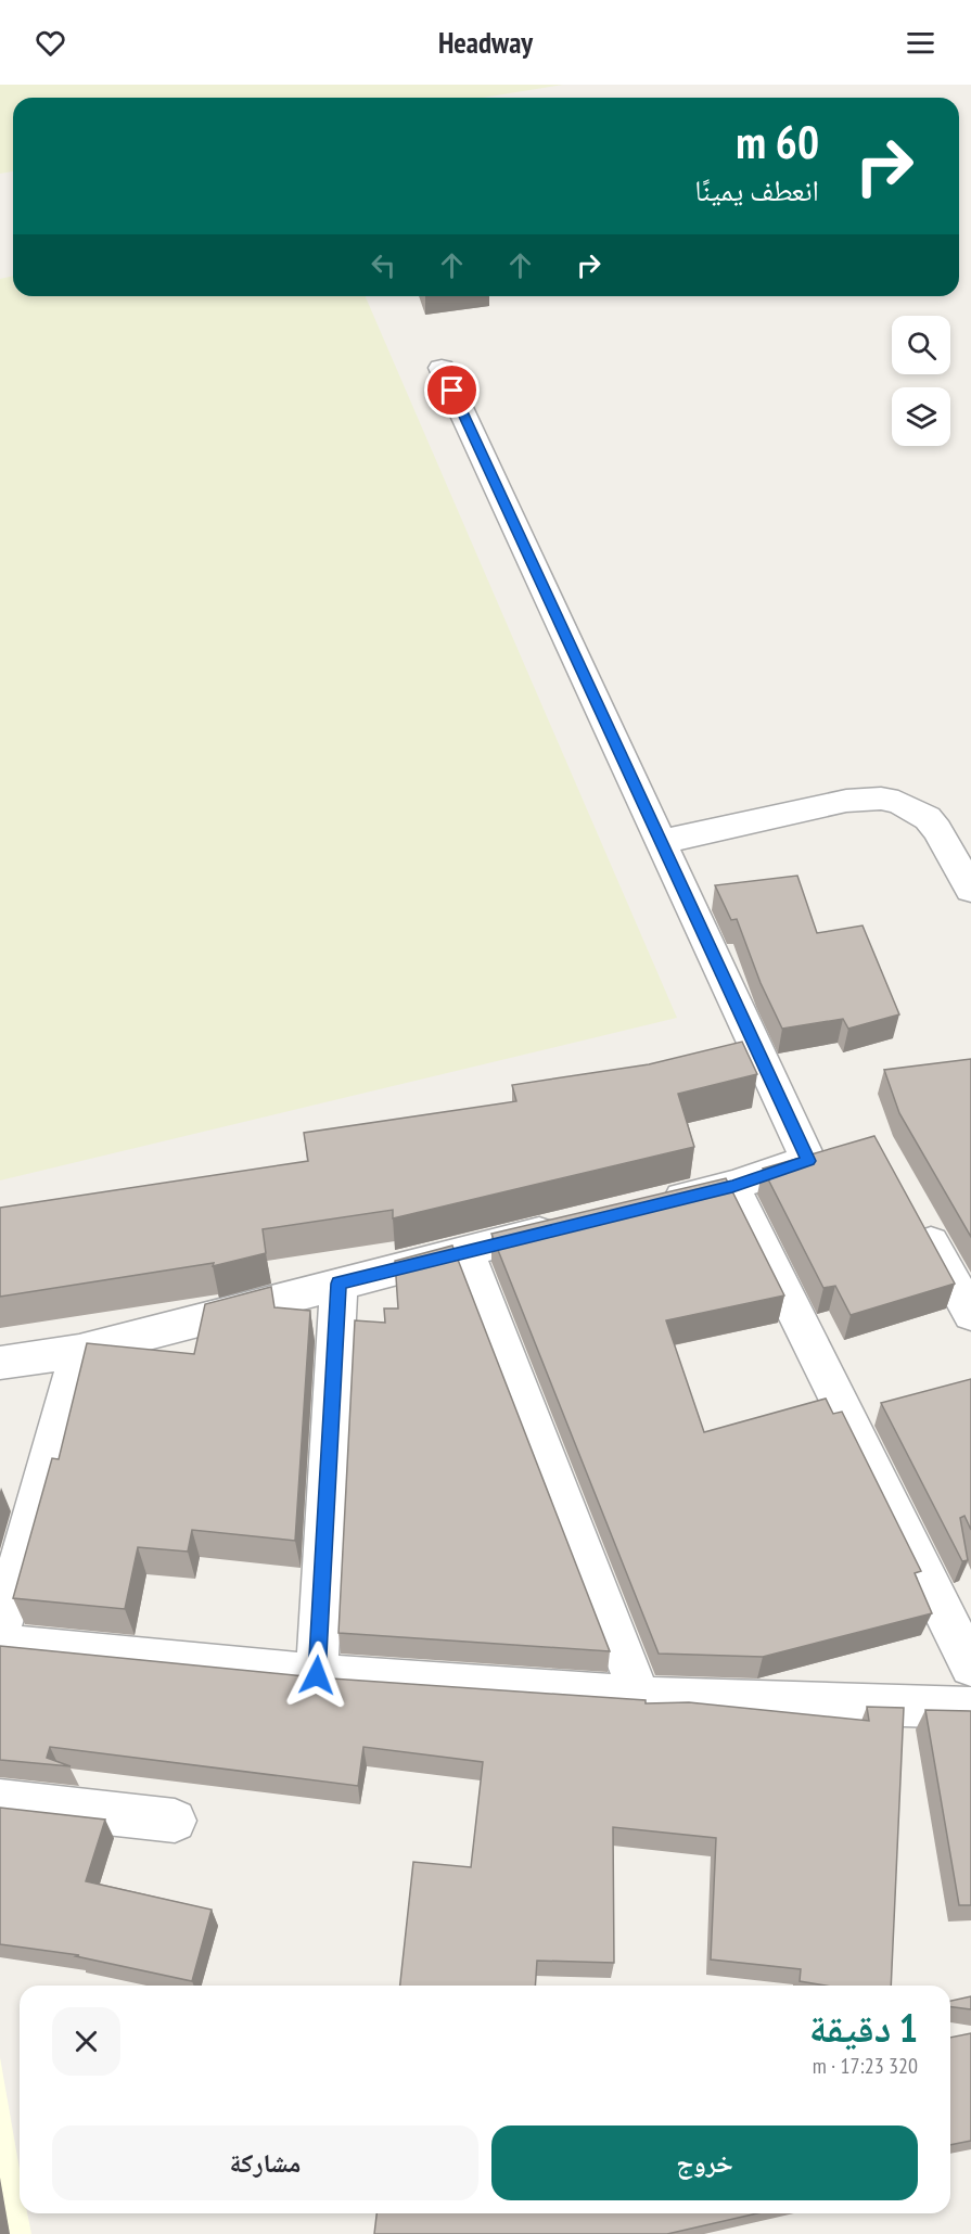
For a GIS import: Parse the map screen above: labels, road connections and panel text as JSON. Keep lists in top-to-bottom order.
{
  "page": {
    "header": "Headway",
    "turn": ["60 m", "انعطف يمينًا"],
    "heading": ["1 دقيقة", "320 m · 17:23"],
    "buttons": ["خروج", "مشاركة"]
  }
}
